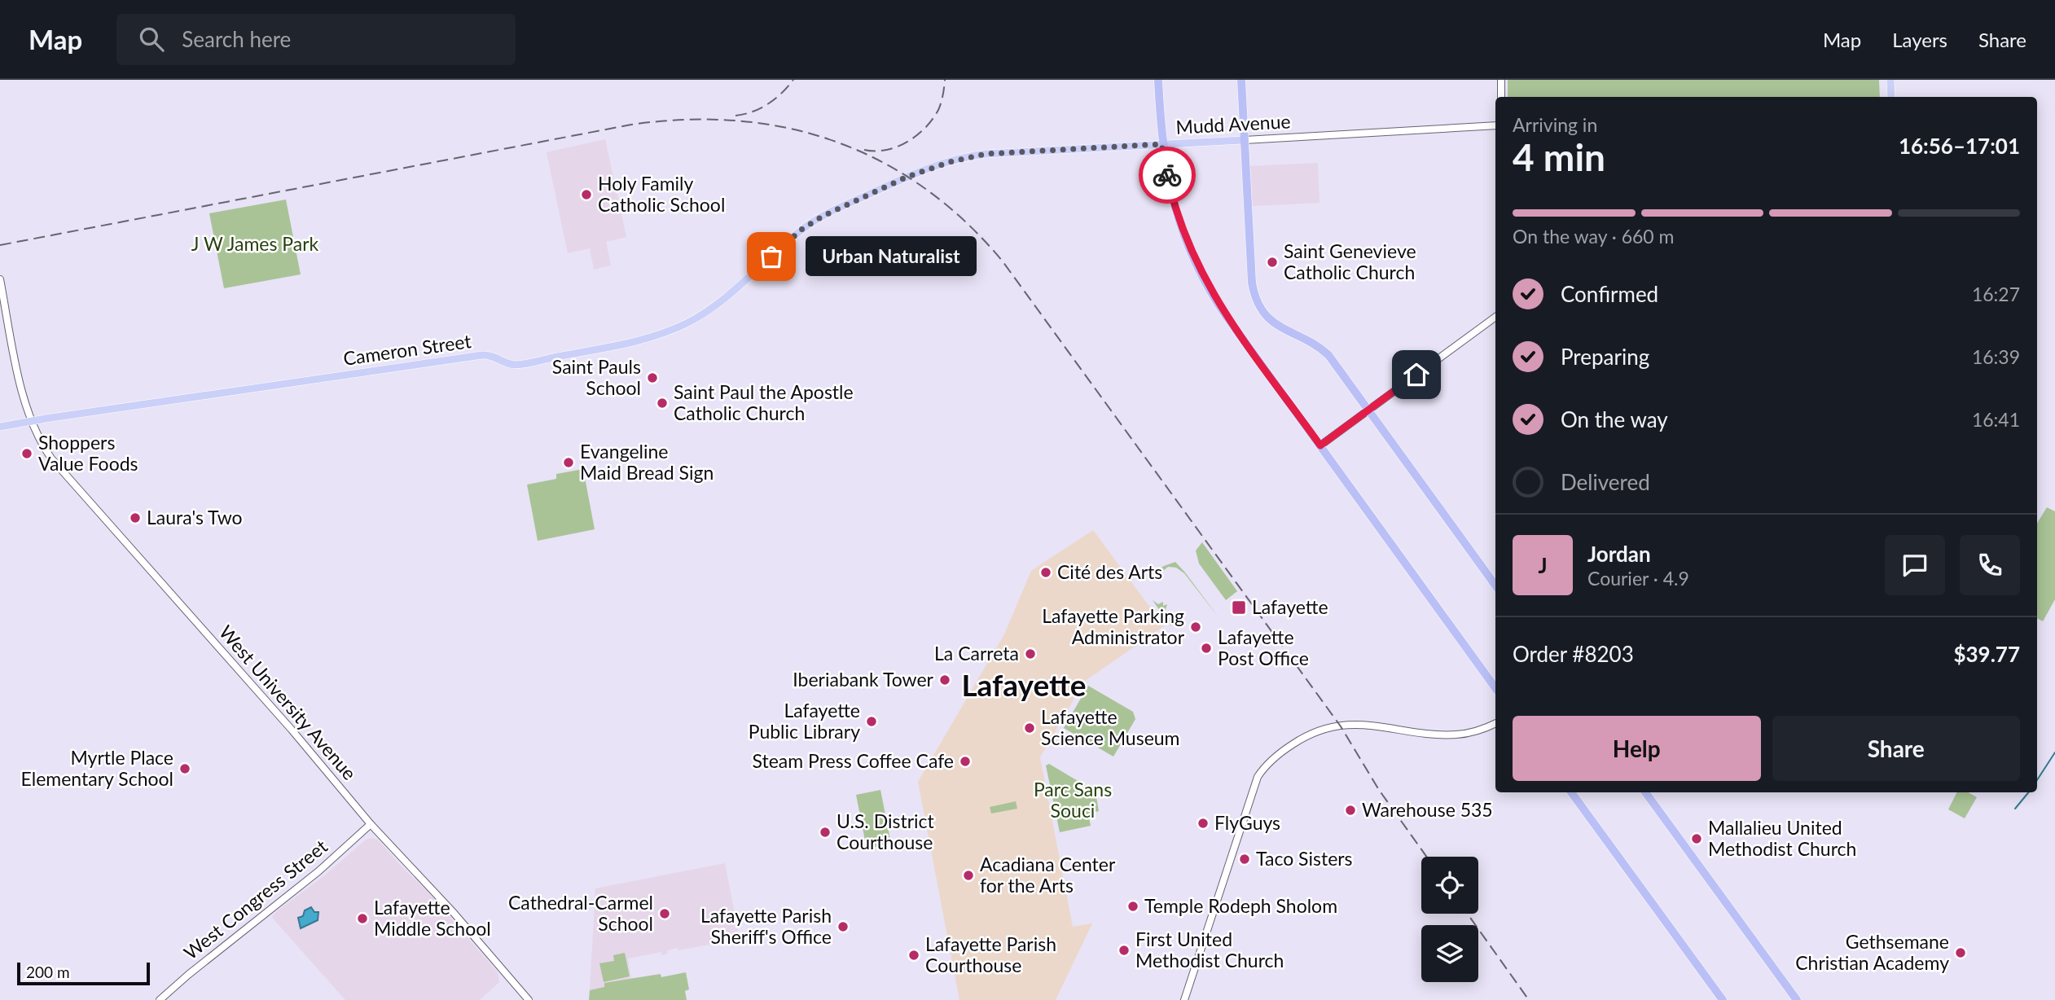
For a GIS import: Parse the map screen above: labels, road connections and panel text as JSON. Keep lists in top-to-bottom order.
{
  "streets": {
    "main road": [
      "Mudd Avenue",
      "Cameron Street",
      "West University Avenue",
      "West Congress Street"
    ]
  },
  "crossings": [
    ["Mudd Avenue", "Cameron Street"],
    ["Cameron Street", "West University Avenue"],
    ["West University Avenue", "West Congress Street"]
  ],
  "districts": ["Lafayette"],
  "parks": ["J W James Park", "Parc Sans Souci"],
  "places": {
    "other": [
      "Holy Family Catholic School",
      "Urban Naturalist",
      "Saint Genevieve Catholic Church",
      "Saint Pauls School",
      "Saint Paul the Apostle Catholic Church",
      "Shoppers Value Foods",
      "Evangeline Maid Bread Sign",
      "Laura's Two",
      "Cité des Arts",
      "Lafayette Parking Administrator",
      "Lafayette Post Office",
      "La Carreta",
      "Iberiabank Tower",
      "Lafayette Public Library",
      "Lafayette Science Museum",
      "Steam Press Coffee Cafe",
      "Myrtle Place Elementary School",
      "Warehouse 535",
      "FlyGuys",
      "U.S. District Courthouse",
      "Mallalieu United Methodist Church",
      "Taco Sisters",
      "Acadiana Center for the Arts",
      "Temple Rodeph Sholom",
      "Cathedral-Carmel School",
      "Lafayette Middle School",
      "Lafayette Parish Sheriff's Office",
      "First United Methodist Church",
      "Gethsemane Christian Academy",
      "Lafayette Parish Courthouse"
    ],
    "transit": ["Lafayette"]
  },
  "scale_bar": "200 m",
  "page": {
    "header": "Map",
    "search": "Search here",
    "nav": ["Map", "Layers", "Share"],
    "heading": ["4 min", "Arriving in", "16:56–17:01"],
    "panel": [
      "Jordan",
      "Courier · 4.9",
      "Order #8203",
      "$39.77"
    ],
    "bar": "On the way · 660 m",
    "bubble": "Urban Naturalist",
    "list": [
      ["Confirmed", "16:27"],
      ["Preparing", "16:39"],
      ["On the way", "16:41"],
      "Delivered"
    ],
    "round": "J",
    "buttons": ["Help", "Share"],
    "scale": "200 m"
  }
}
